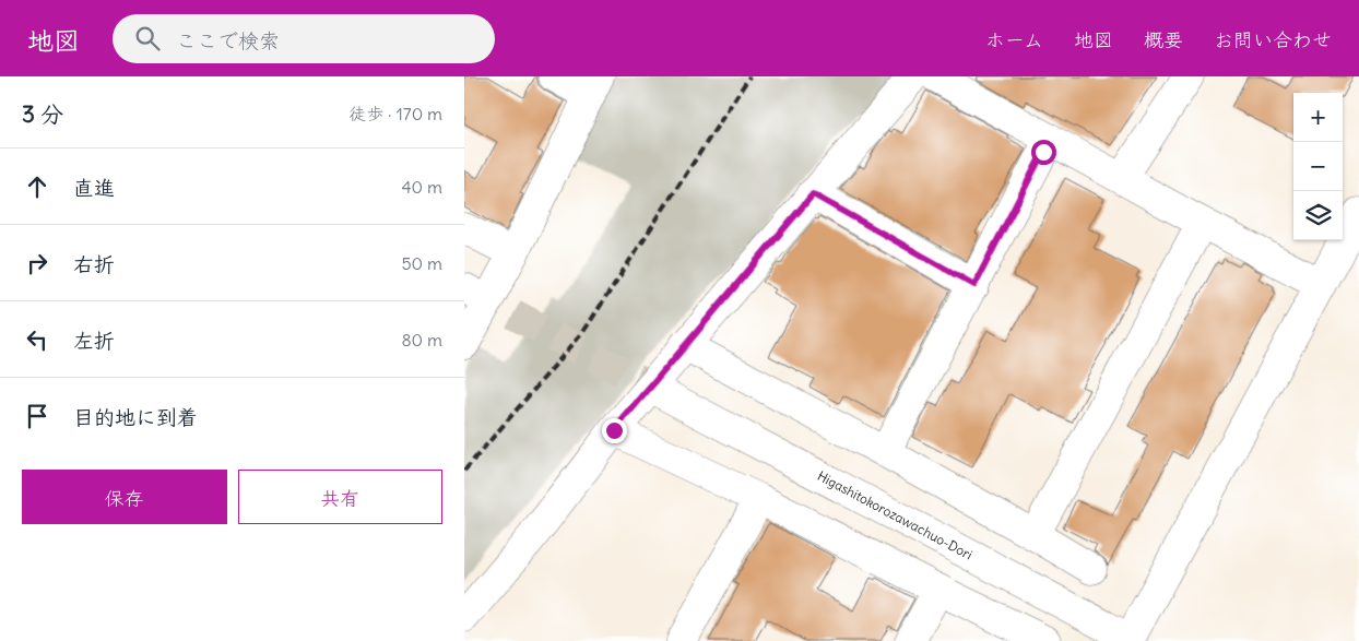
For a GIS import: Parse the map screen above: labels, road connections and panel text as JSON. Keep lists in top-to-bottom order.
{
  "streets": {
    "street": ["Higashitokorozawachuo-Dori"]
  },
  "page": {
    "header": "地図",
    "search": "ここで検索",
    "nav": [
      "ホーム",
      "地図",
      "概要",
      "お問い合わせ"
    ],
    "heading": ["3 分", "徒歩 · 170 m"],
    "map_buttons": ["+", "−"],
    "list": [
      ["直進", "40 m"],
      ["右折", "50 m"],
      ["左折", "80 m"],
      "目的地に到着"
    ],
    "buttons": ["保存", "共有"]
  }
}
